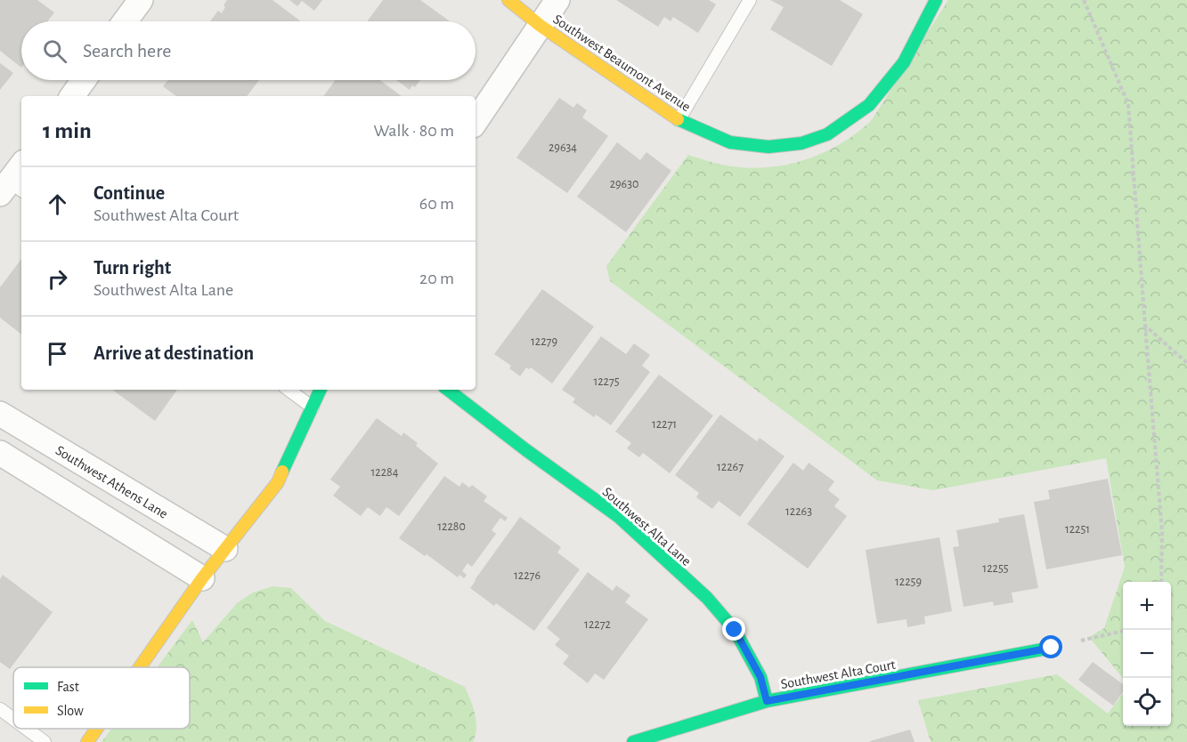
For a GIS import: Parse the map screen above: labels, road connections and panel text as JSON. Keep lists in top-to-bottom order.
{
  "streets": {
    "street": [
      "Southwest Beaumont Avenue",
      "Southwest Athens Lane",
      "Southwest Alta Lane",
      "Southwest Alta Court"
    ]
  },
  "crossings": [
    ["Southwest Alta Lane", "Southwest Alta Court"]
  ],
  "house_numbers": [
    "29634",
    "29630",
    "12279",
    "12275",
    "12271",
    "12267",
    "12284",
    "12263",
    "12280",
    "12251",
    "12255",
    "12276",
    "12259",
    "12272"
  ],
  "legend": ["Fast", "Slow"],
  "page": {
    "search": "Search here",
    "heading": ["1 min", "Walk · 80 m"],
    "list": [
      ["Continue", "Southwest Alta Court", "60 m"],
      ["Turn right", "Southwest Alta Lane", "20 m"],
      "Arrive at destination"
    ],
    "map_buttons": ["+", "−"]
  }
}
